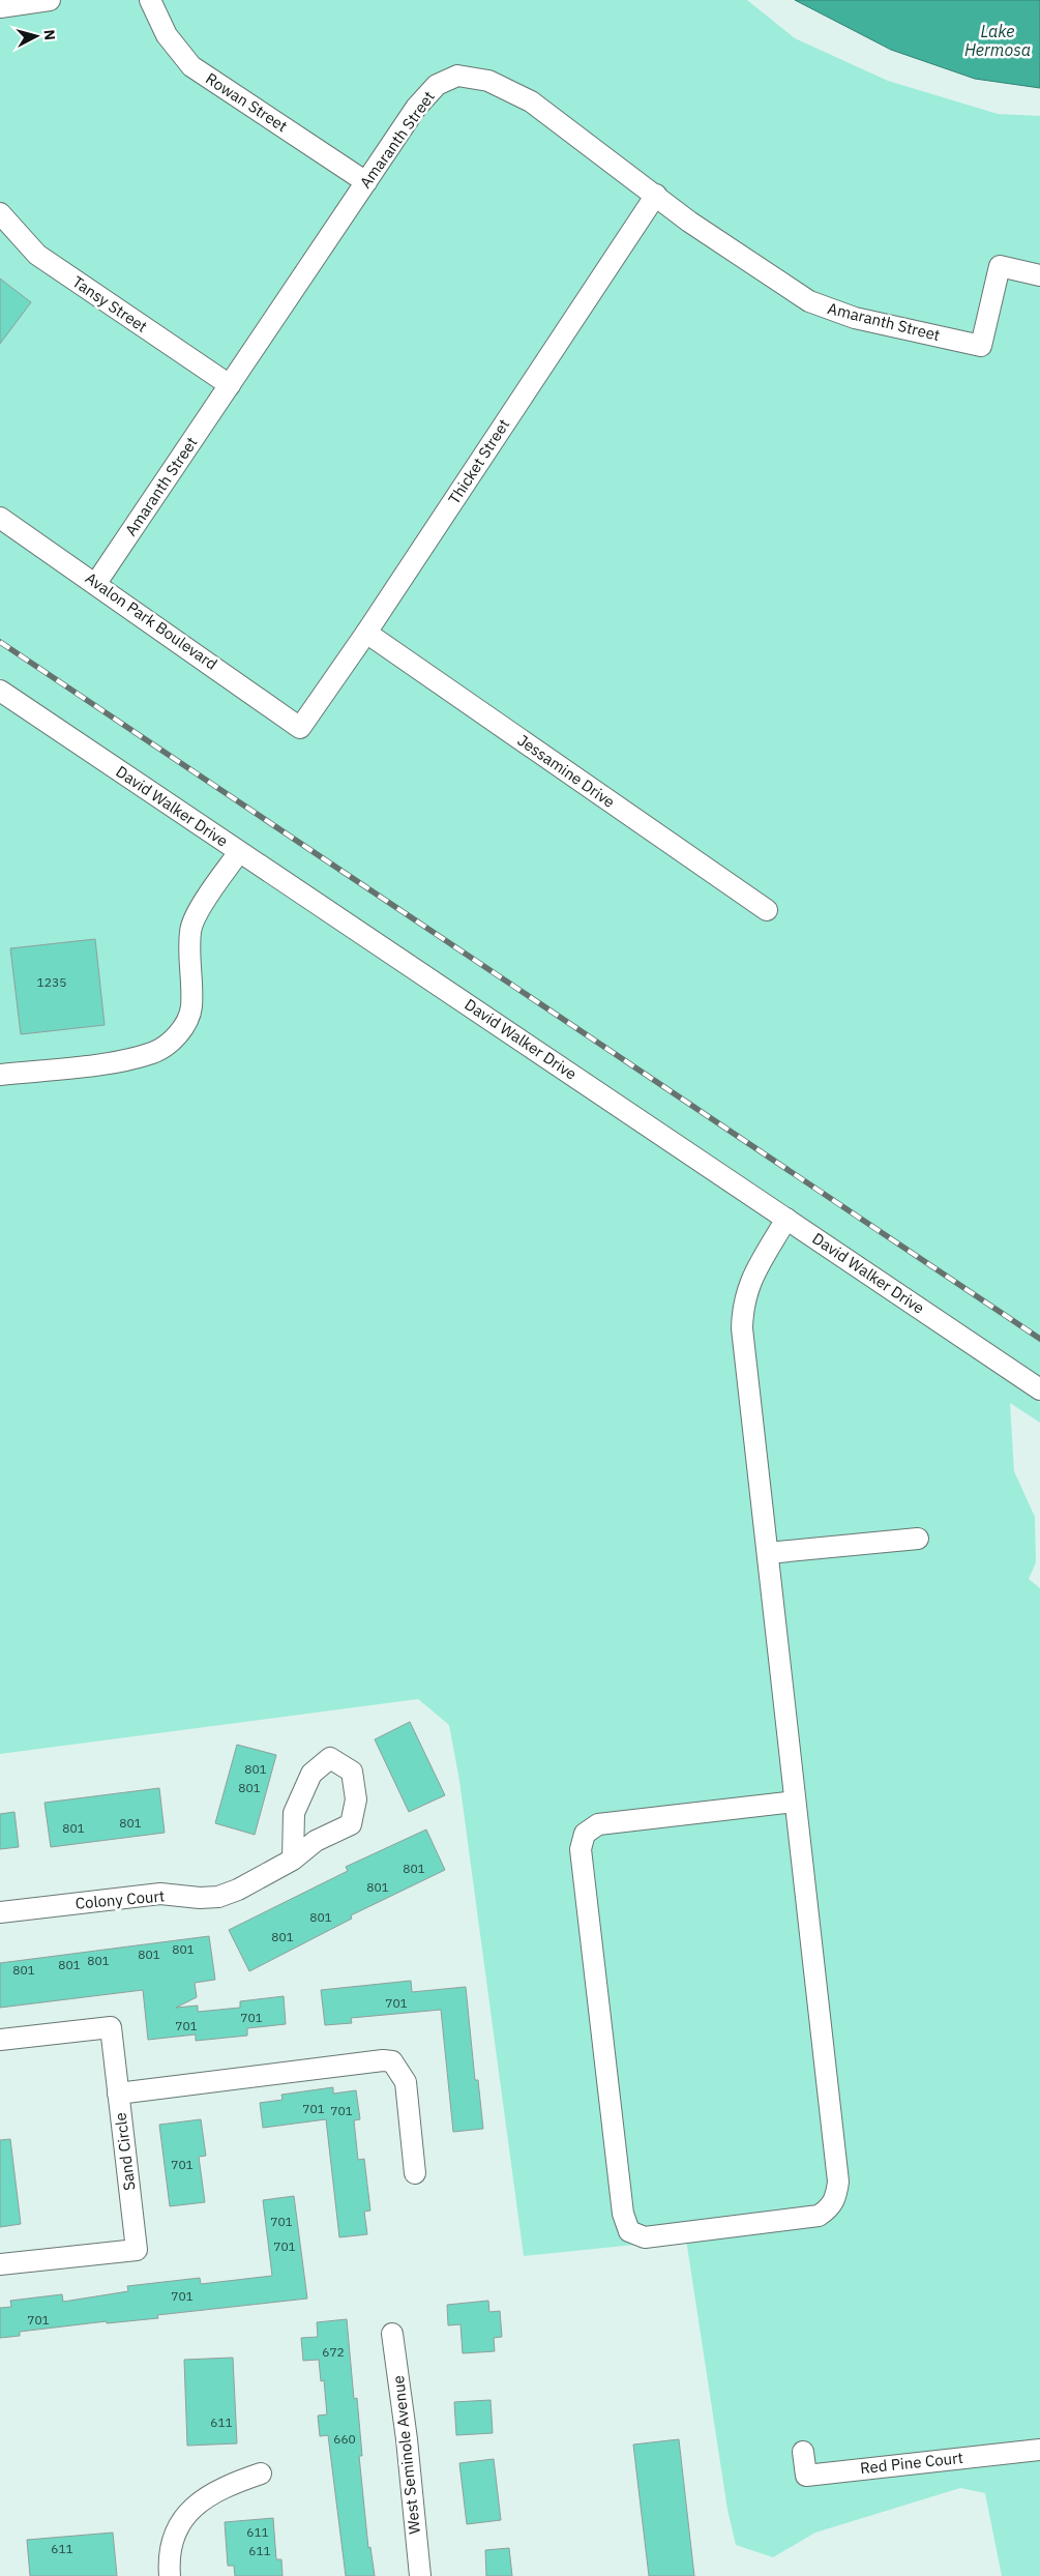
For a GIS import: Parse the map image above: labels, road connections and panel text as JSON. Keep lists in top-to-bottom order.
{
  "streets": {
    "street": [
      "Rowan Street",
      "Amaranth Street",
      "Tansy Street",
      "Thicket Street",
      "Avalon Park Boulevard",
      "Jessamine Drive",
      "David Walker Drive",
      "Colony Court",
      "Sand Circle",
      "West Seminole Avenue",
      "Red Pine Court"
    ]
  },
  "crossings": [
    ["Rowan Street", "Amaranth Street"],
    ["Amaranth Street", "Tansy Street"],
    ["Amaranth Street", "Thicket Street"],
    ["Amaranth Street", "Avalon Park Boulevard"],
    ["Thicket Street", "Avalon Park Boulevard"],
    ["Thicket Street", "Jessamine Drive"]
  ],
  "water": ["Lake Hermosa"],
  "house_numbers": [
    "1235",
    "801",
    "801",
    "801",
    "801",
    "801",
    "801",
    "801",
    "801",
    "801",
    "801",
    "801",
    "801",
    "801",
    "701",
    "701",
    "701",
    "701",
    "701",
    "701",
    "701",
    "701",
    "701",
    "701",
    "672",
    "611",
    "660",
    "611",
    "611",
    "611"
  ],
  "north": "right"
}
